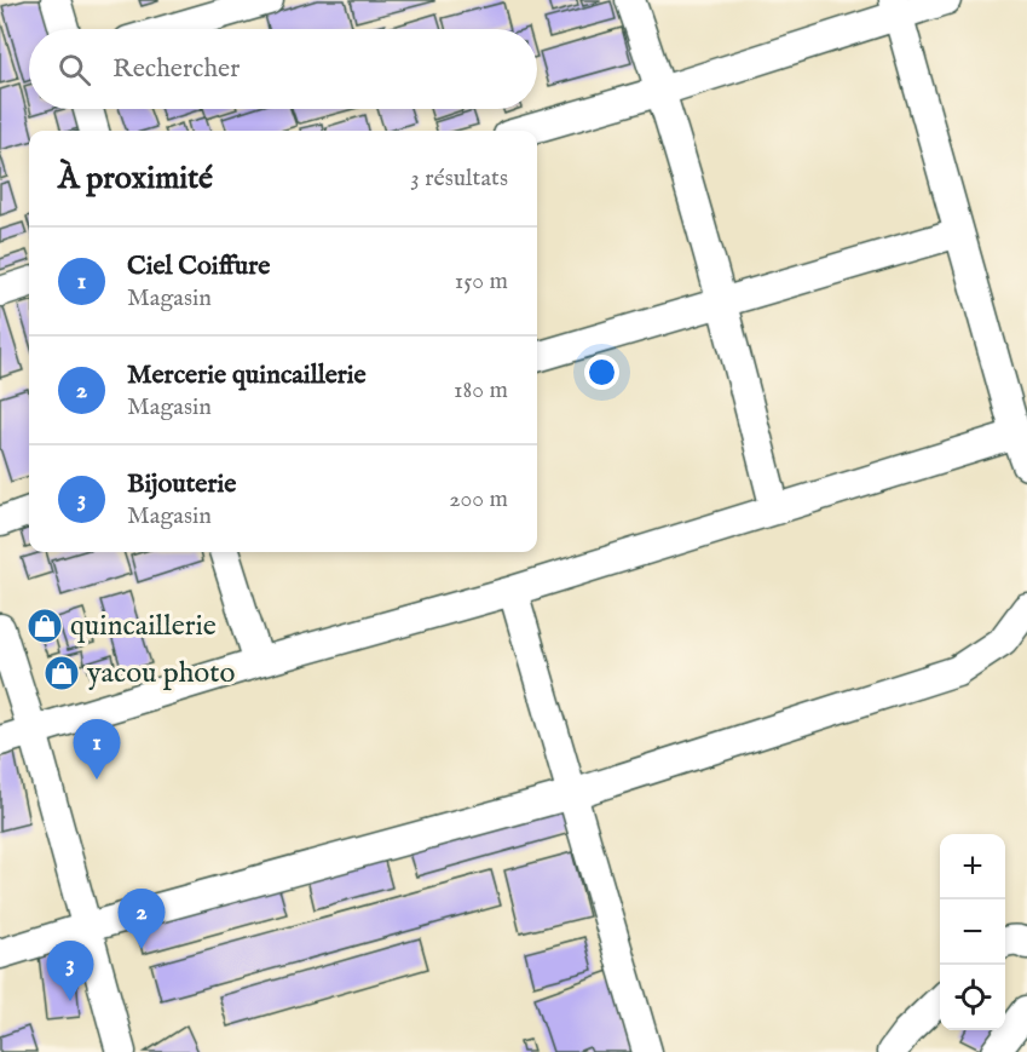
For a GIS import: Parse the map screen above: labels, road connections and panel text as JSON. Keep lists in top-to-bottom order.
{
  "places": {
    "shop": ["quincaillerie", "yacou photo"]
  },
  "page": {
    "search": "Rechercher",
    "heading": ["À proximité", "3 résultats"],
    "list": [
      {
        "mark": "1",
        "name": "Ciel Coiffure",
        "note": "Magasin",
        "value": "150 m"
      },
      {
        "mark": "2",
        "name": "Mercerie quincaillerie",
        "note": "Magasin",
        "value": "180 m"
      },
      {
        "mark": "3",
        "name": "Bijouterie",
        "note": "Magasin",
        "value": "200 m"
      }
    ],
    "pins": ["1", "2", "3"],
    "map_buttons": ["+", "−"]
  }
}
